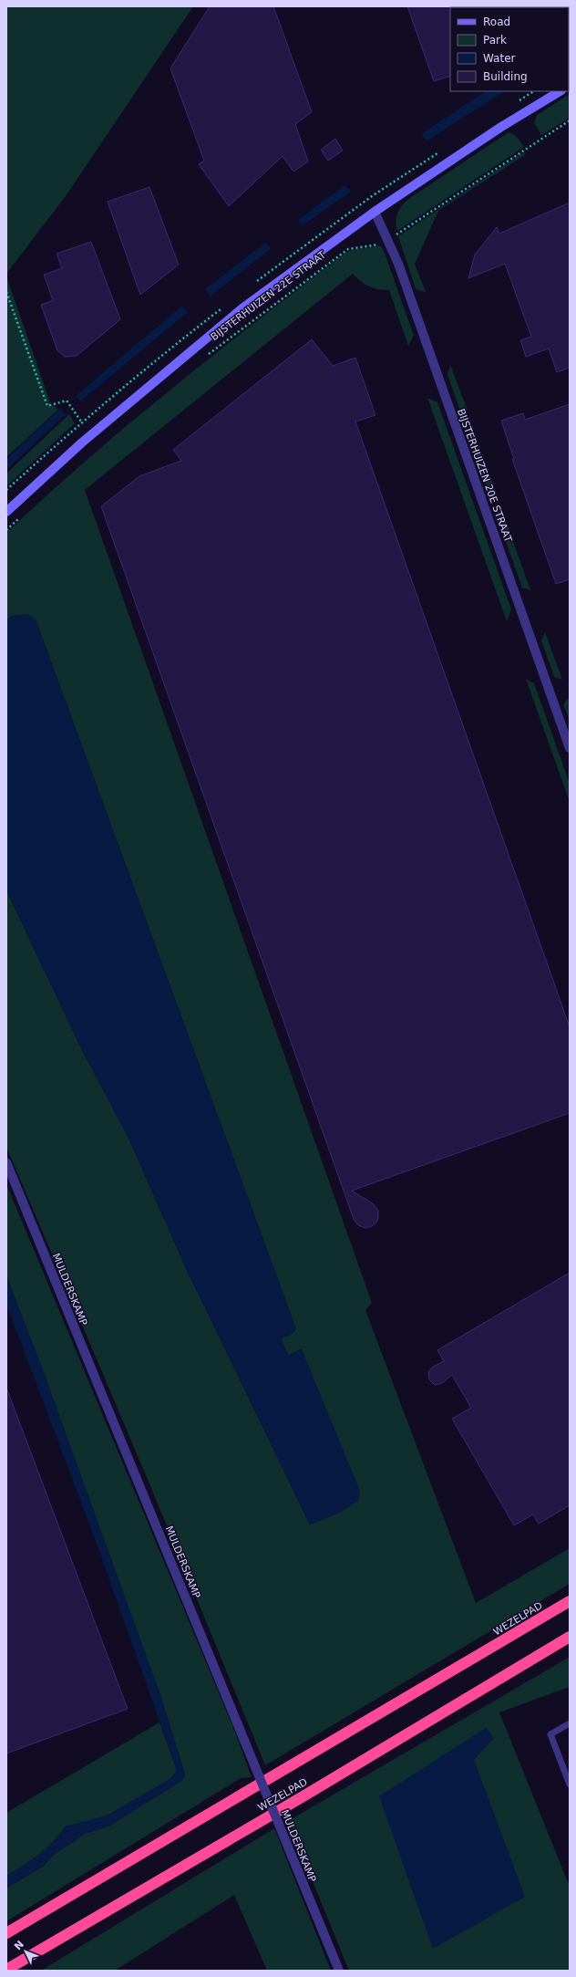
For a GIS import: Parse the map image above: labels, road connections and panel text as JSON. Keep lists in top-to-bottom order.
{
  "streets": {
    "highway": ["WEZELPAD"],
    "main road": ["BIJSTERHUIZEN 22E STRAAT"],
    "street": ["BIJSTERHUIZEN 20E STRAAT", "MULDERSKAMP"]
  },
  "crossings": [
    ["BIJSTERHUIZEN 22E STRAAT", "BIJSTERHUIZEN 20E STRAAT"]
  ],
  "legend": [
    "Road",
    "Park",
    "Water",
    "Building"
  ],
  "north": "top left"
}
